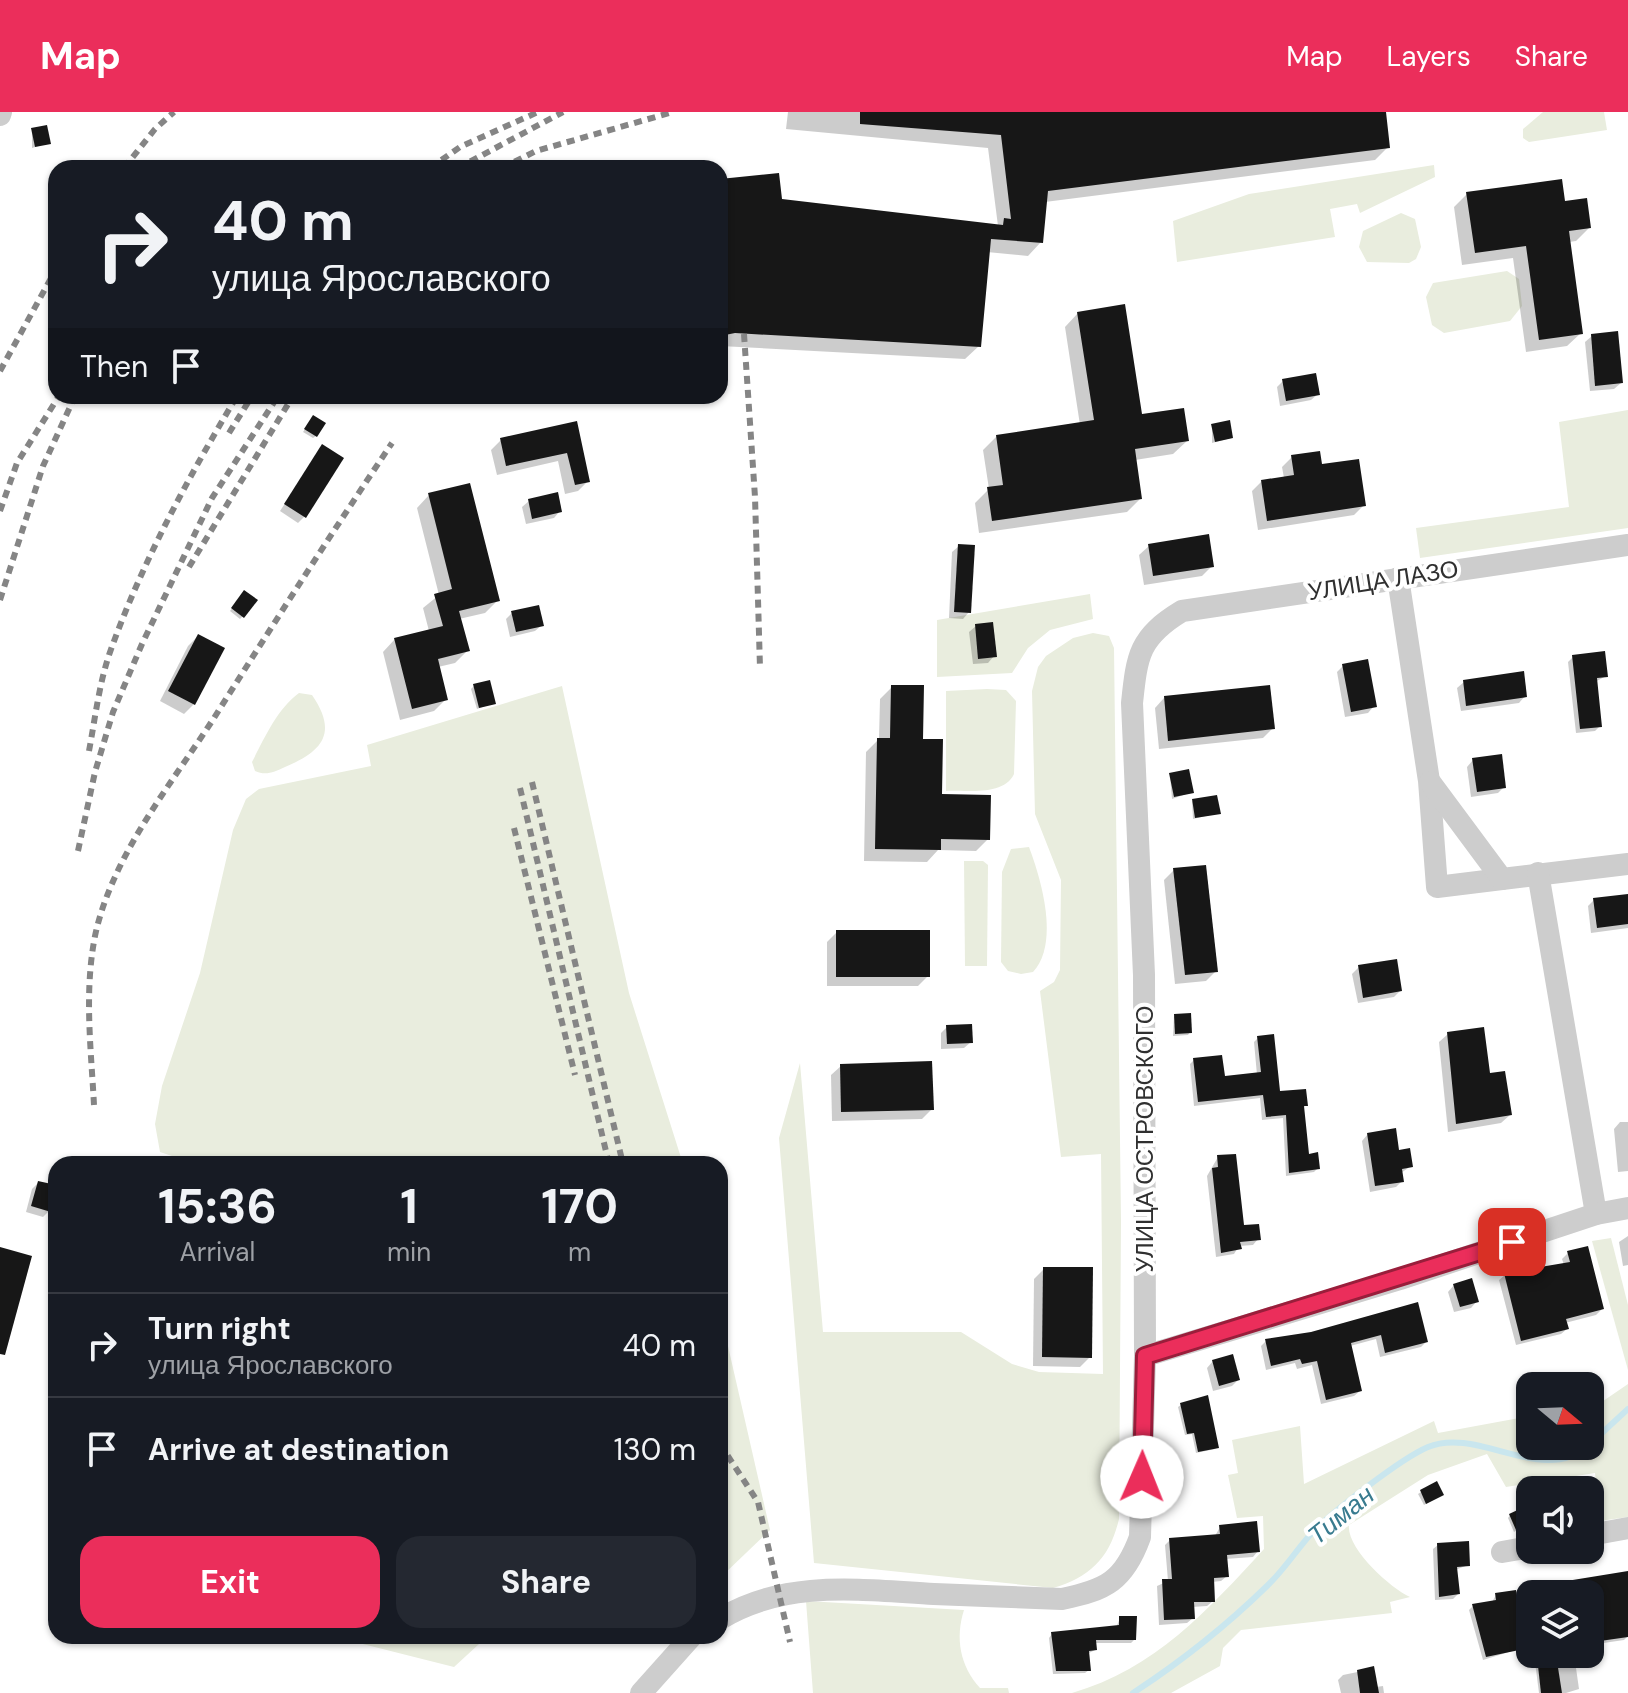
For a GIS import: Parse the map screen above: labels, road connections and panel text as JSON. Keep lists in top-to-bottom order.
{
  "streets": {
    "street": ["УЛИЦА ЛАЗО", "УЛИЦА ОСТРОВСКОГО"]
  },
  "crossings": [
    ["УЛИЦА ЛАЗО", "УЛИЦА ОСТРОВСКОГО"]
  ],
  "water": ["Тиман"],
  "north": "right",
  "page": {
    "header": "Map",
    "nav": ["Map", "Layers", "Share"],
    "turn": ["40 m", "улица Ярославского"],
    "then": "Then",
    "eta": [
      "15:36",
      "Arrival",
      "1",
      "min",
      "170",
      "m"
    ],
    "list": [
      {
        "name": "Turn right",
        "note": "улица Ярославского",
        "value": "40 m"
      },
      {
        "name": "Arrive at destination",
        "value": "130 m"
      }
    ],
    "buttons": ["Exit", "Share"]
  }
}
